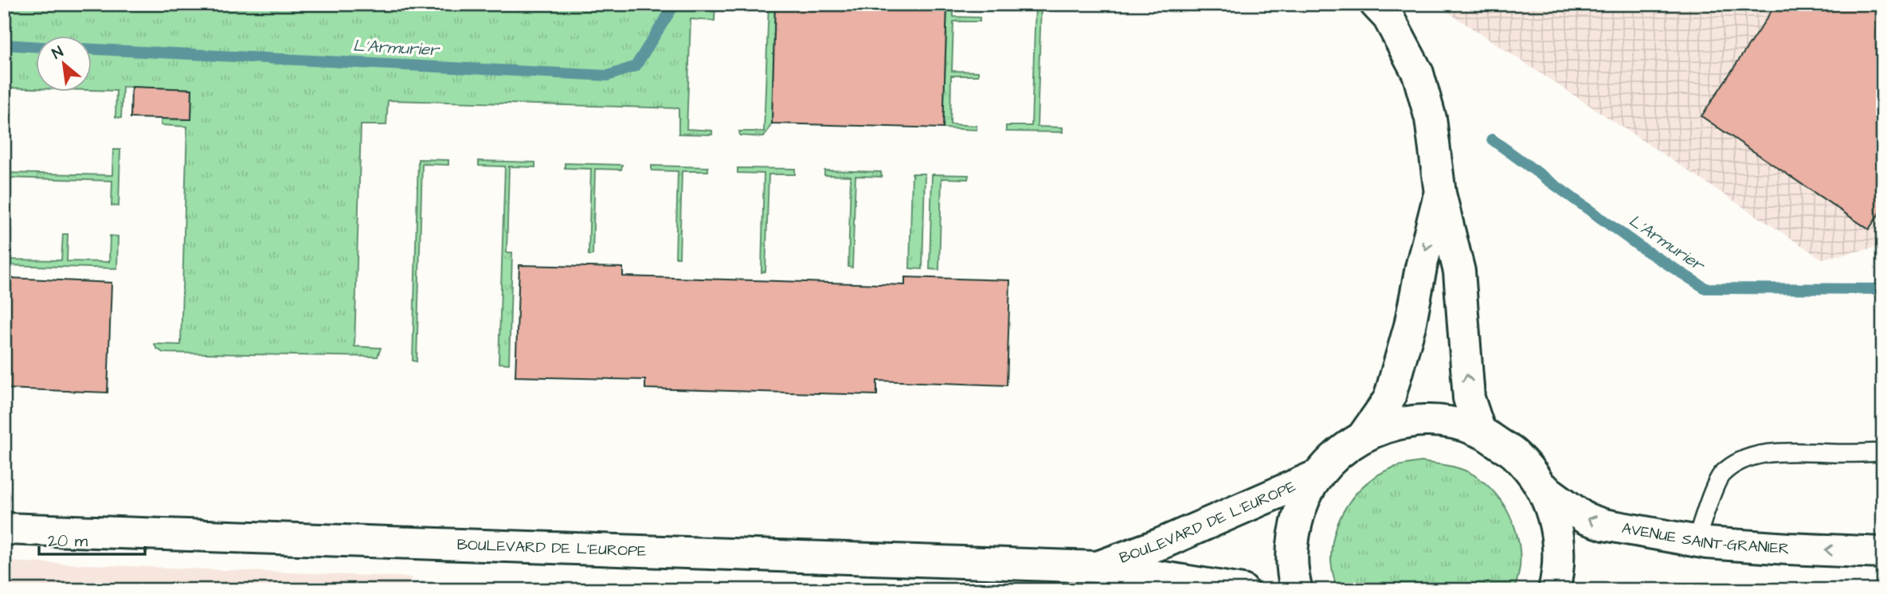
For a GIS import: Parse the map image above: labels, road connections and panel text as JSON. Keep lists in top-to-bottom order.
{
  "streets": {
    "street": ["BOULEVARD DE L'EUROPE", "AVENUE SAINT-GRANIER"]
  },
  "one_way": ["AVENUE SAINT-GRANIER"],
  "water": ["L'Armurier"],
  "scale_bar": "20 m",
  "north": "top left"
}
